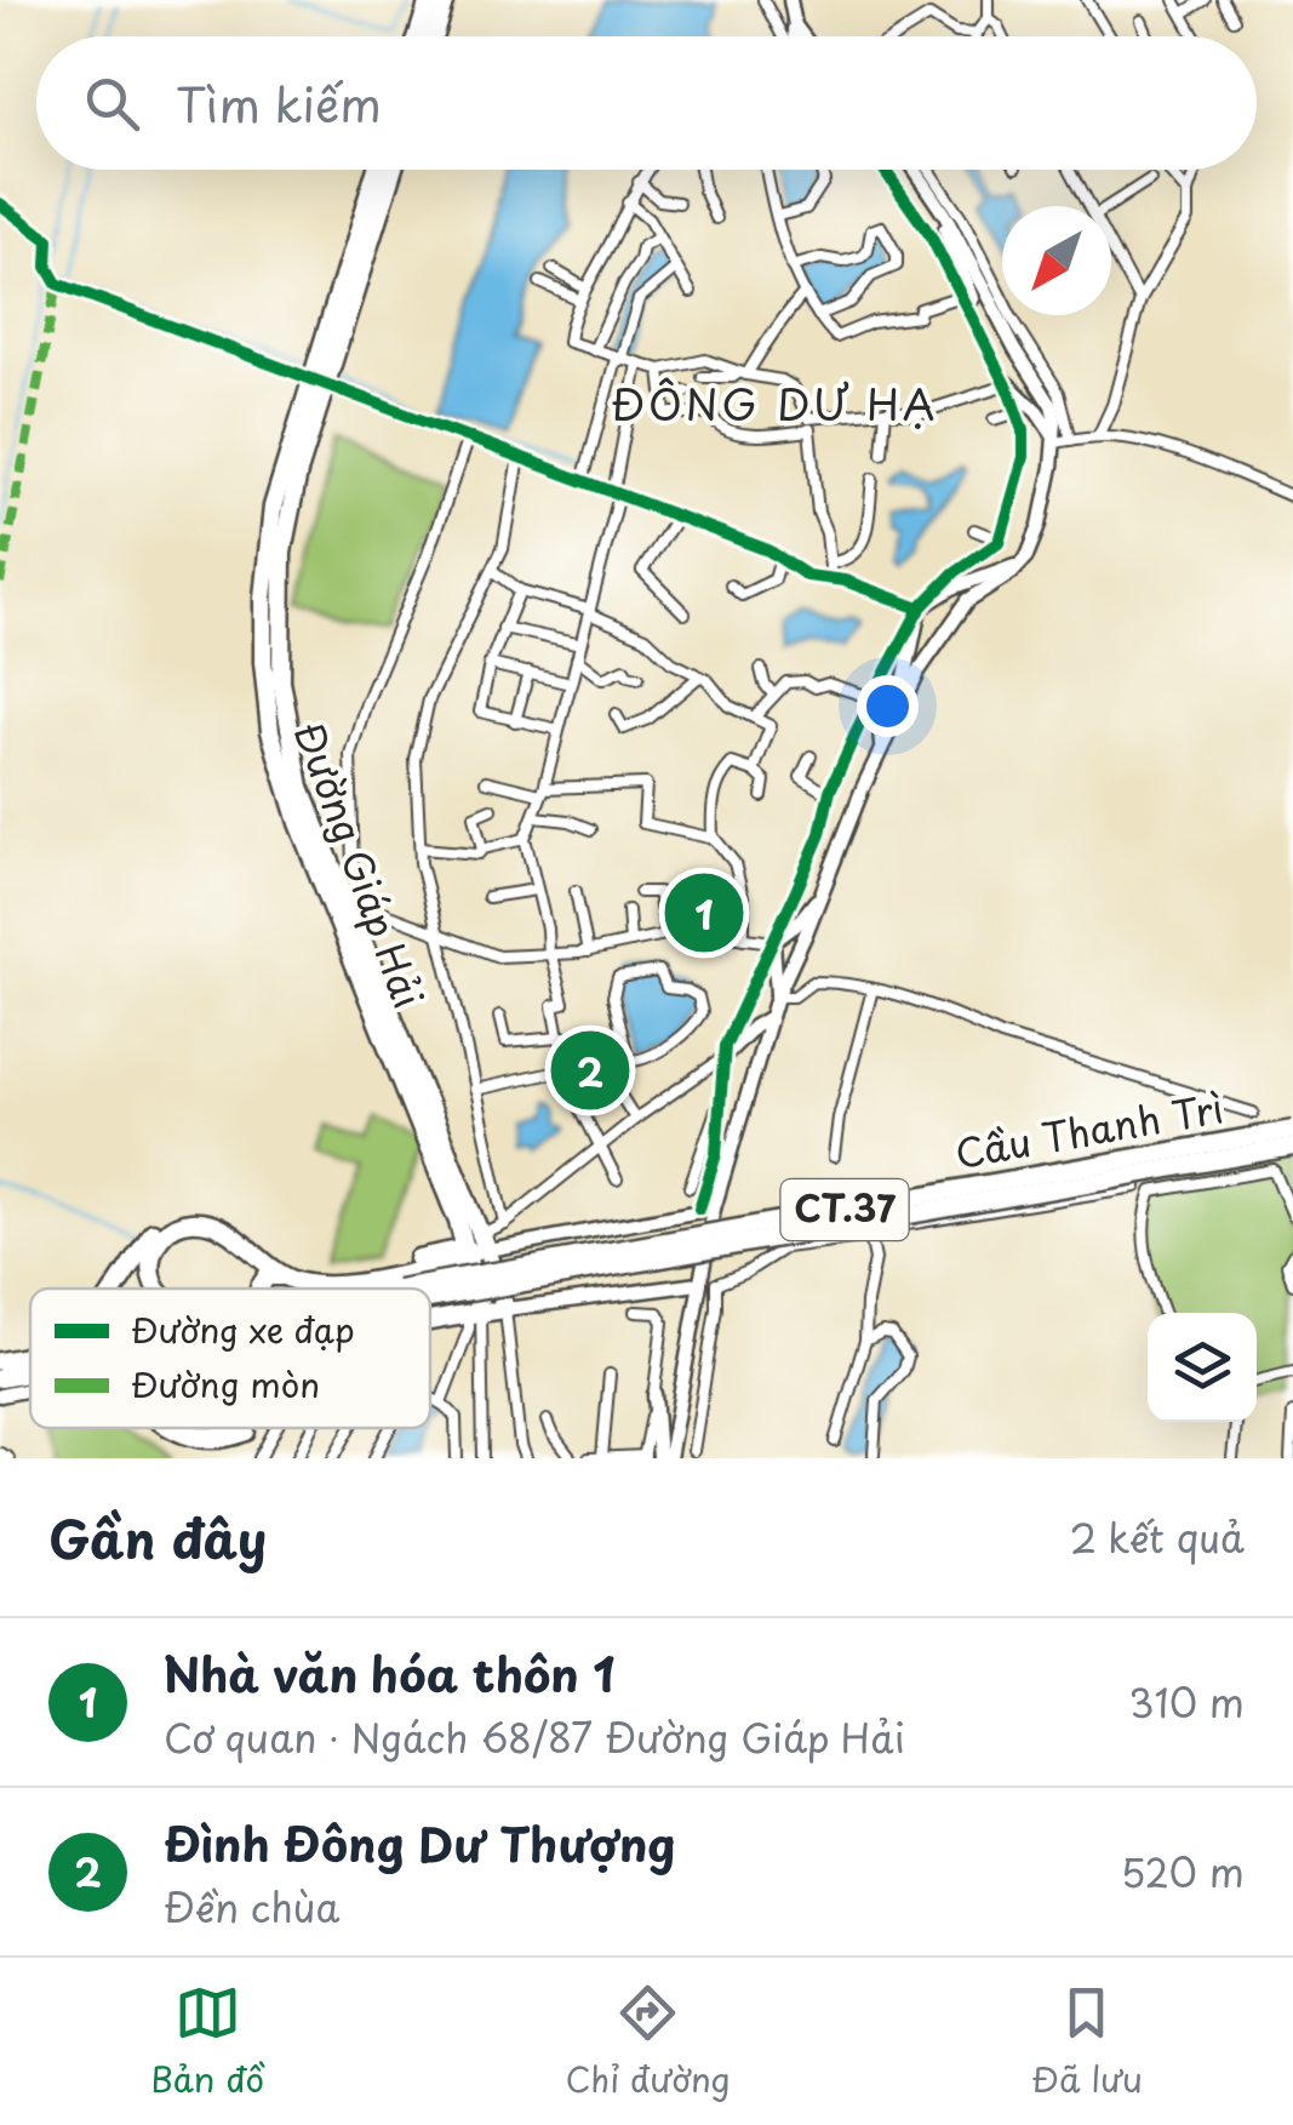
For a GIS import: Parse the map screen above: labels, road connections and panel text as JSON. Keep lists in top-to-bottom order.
{
  "streets": {
    "highway": ["Đường Giáp Hải", "Cầu Thanh Trì", "CT.37"]
  },
  "districts": ["ĐÔNG DƯ HẠ"],
  "legend": ["Đường xe đạp", "Đường mòn"],
  "north": "bottom left",
  "page": {
    "search": "Tìm kiếm",
    "pins": ["1", "2"],
    "heading": ["Gần đây", "2 kết quả"],
    "list": [
      {
        "mark": "1",
        "name": "Nhà văn hóa thôn 1",
        "note": "Cơ quan · Ngách 68/87 Đường Giáp Hải",
        "value": "310 m"
      },
      {
        "mark": "2",
        "name": "Đình Đông Dư Thượng",
        "note": "Đền chùa",
        "value": "520 m"
      }
    ],
    "nav": ["Bản đồ", "Chỉ đường", "Đã lưu"]
  }
}
